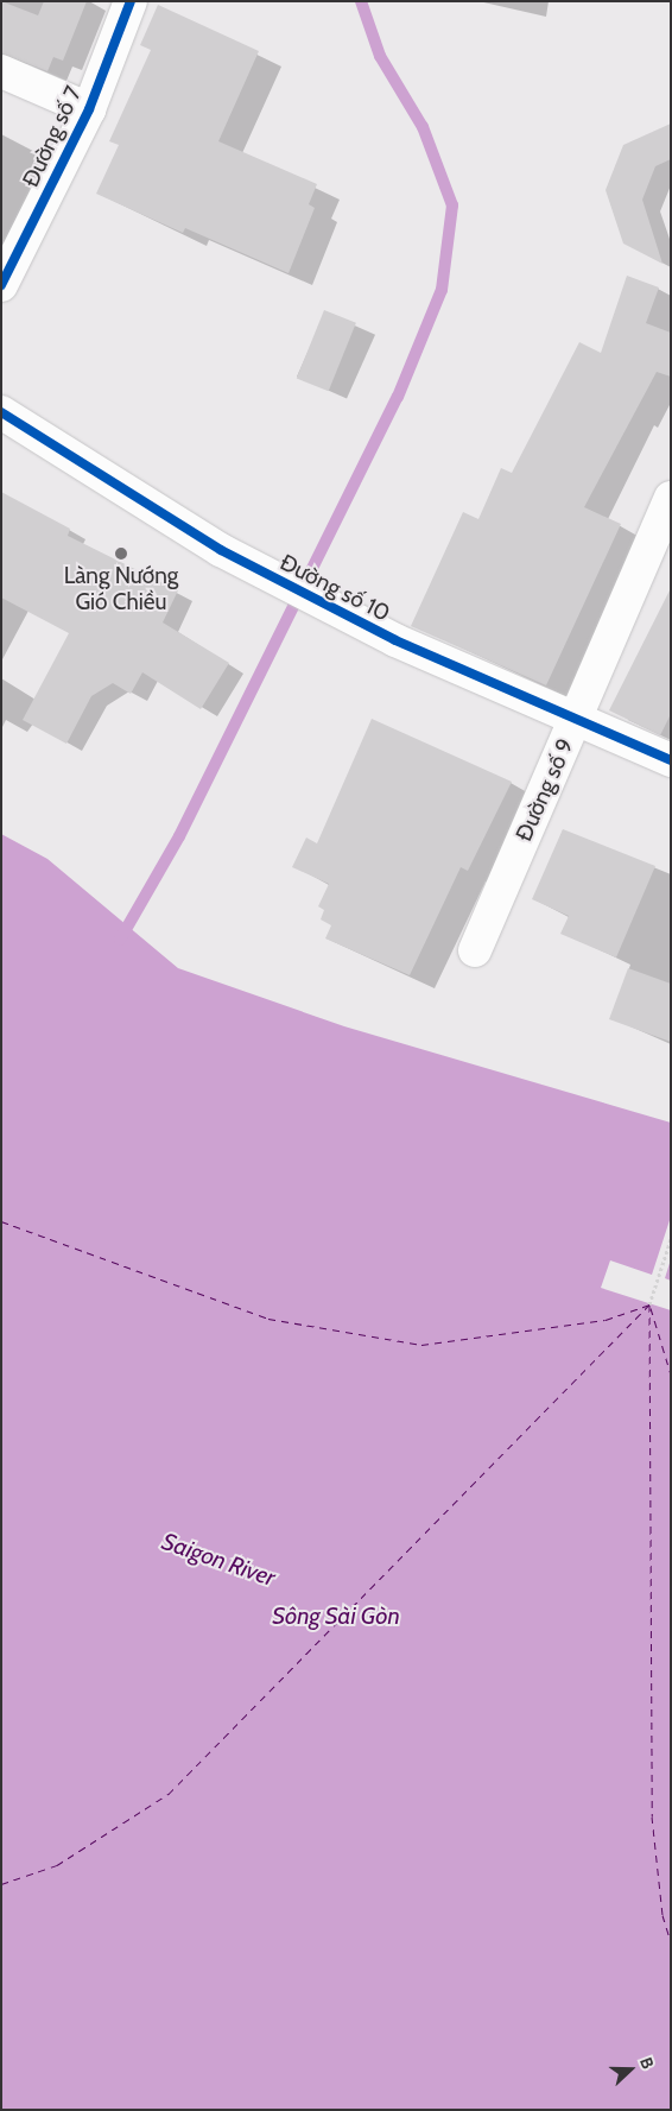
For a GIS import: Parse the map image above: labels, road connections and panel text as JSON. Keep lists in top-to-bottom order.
{
  "streets": {
    "street": ["Đường số 7", "Đường số 10", "Đường số 9"]
  },
  "crossings": [
    ["Đường số 10", "Đường số 9"]
  ],
  "water": ["Saigon River", "Sông Sài Gòn"],
  "places": ["Làng Nướng Gió Chiều"],
  "north": "right"
}
